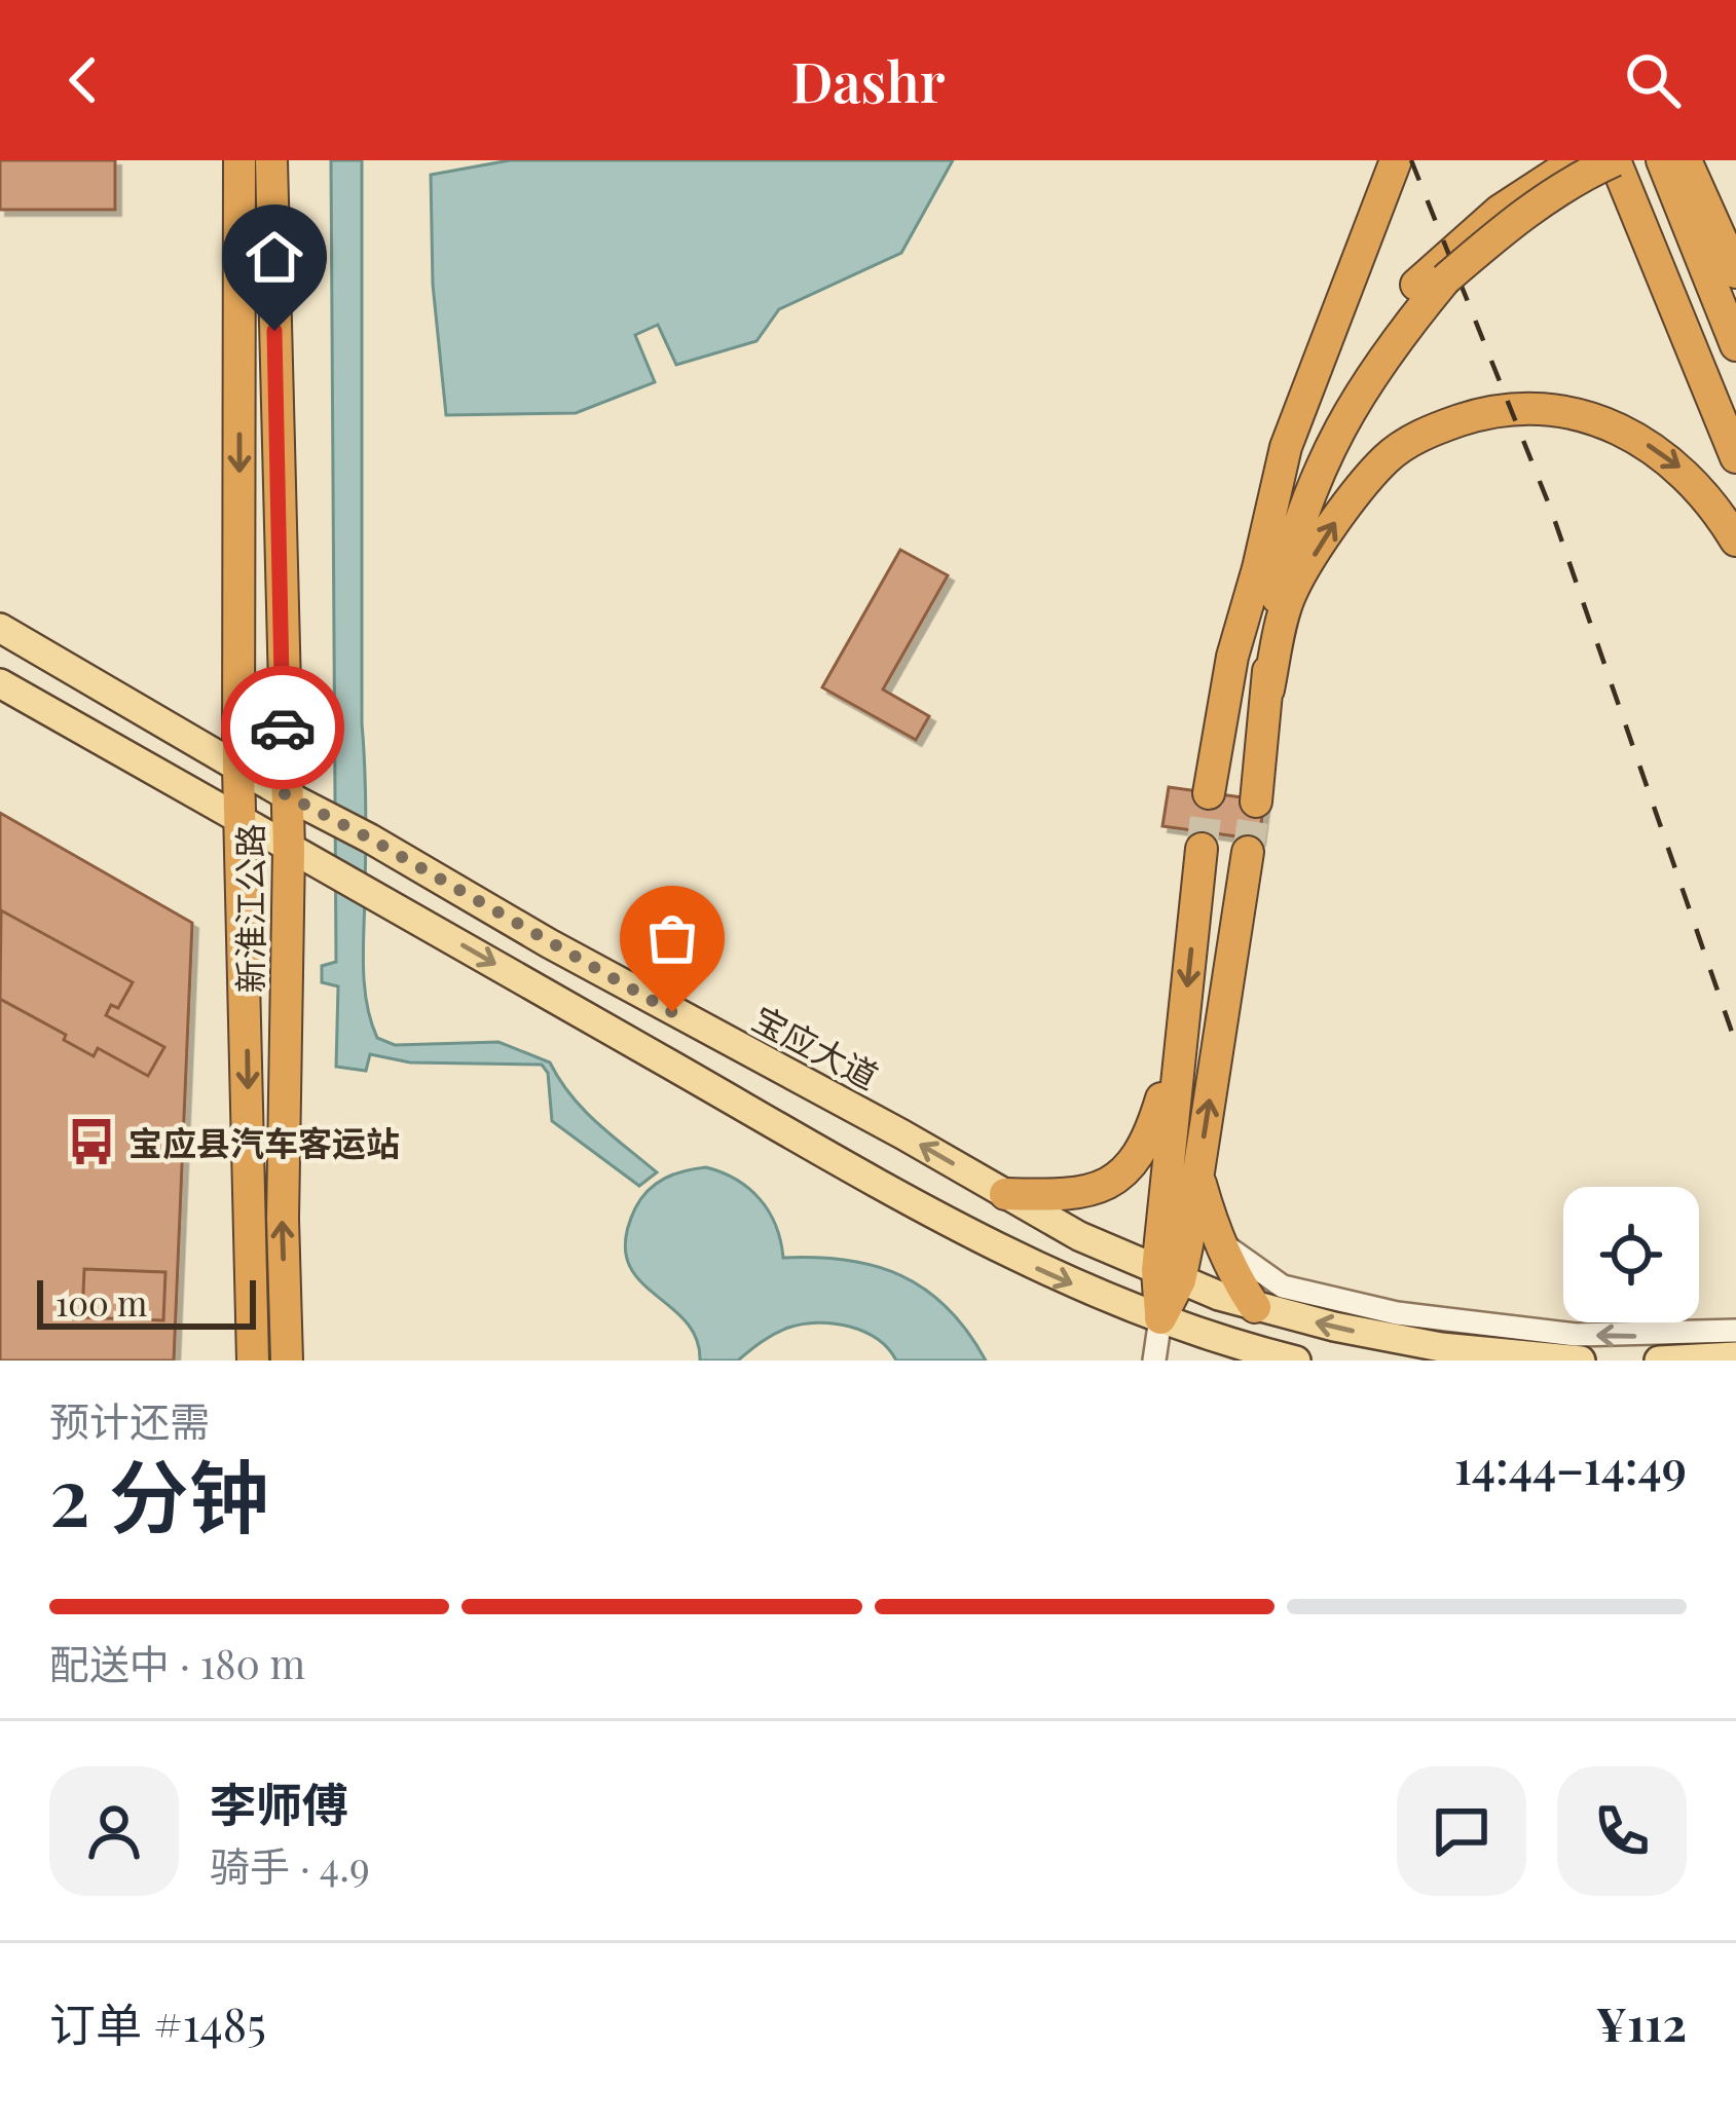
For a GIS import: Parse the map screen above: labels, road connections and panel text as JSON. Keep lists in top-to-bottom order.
{
  "streets": {
    "highway": ["新淮江公路"],
    "main road": ["宝应大道"]
  },
  "crossings": [
    ["新淮江公路", "宝应大道"]
  ],
  "places": {
    "bus stop": ["宝应县汽车客运站"]
  },
  "scale_bar": "100 m",
  "page": {
    "header": "Dashr",
    "scale": "100 m",
    "heading": ["2 分钟", "预计还需", "14:44–14:49"],
    "panel": [
      "李师傅",
      "骑手 · 4.9",
      "订单 #1485",
      "¥112"
    ],
    "bar": "配送中 · 180 m"
  }
}
